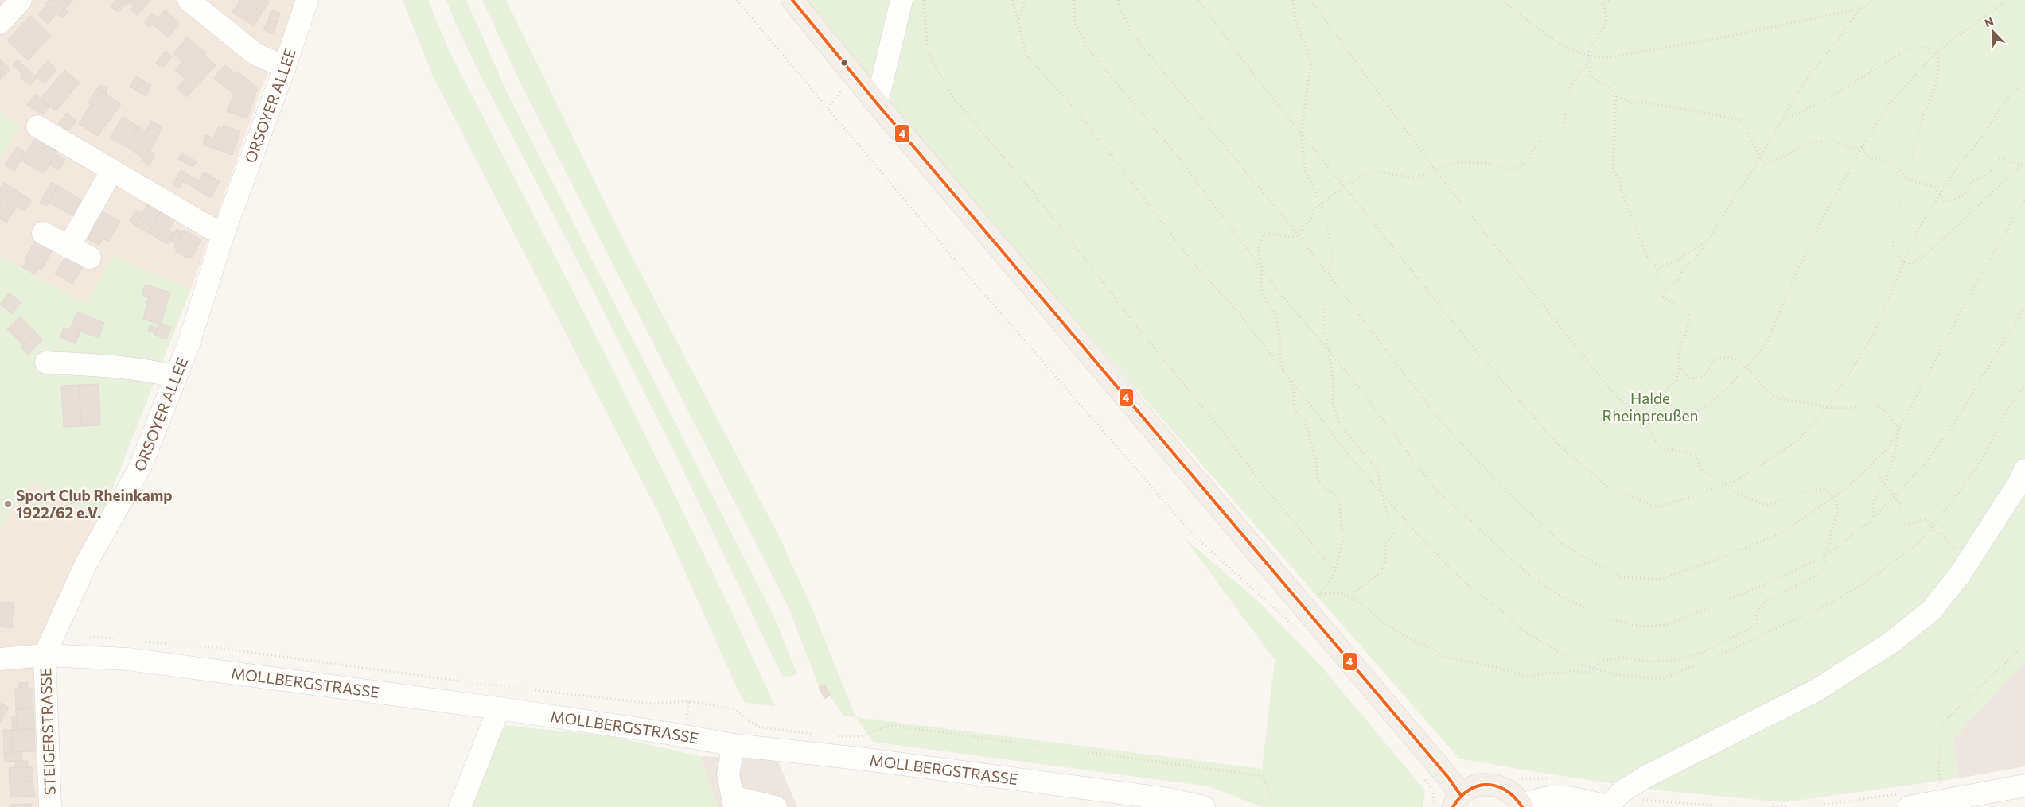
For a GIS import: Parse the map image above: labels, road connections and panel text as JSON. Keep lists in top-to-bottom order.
{
  "streets": {
    "street": ["ORSOYER ALLEE", "MOLLBERGSTRASSE", "STEIGERSTRASSE"]
  },
  "crossings": [
    ["ORSOYER ALLEE", "MOLLBERGSTRASSE"],
    ["ORSOYER ALLEE", "STEIGERSTRASSE"],
    ["MOLLBERGSTRASSE", "STEIGERSTRASSE"]
  ],
  "parks": ["Halde Rheinpreußen"],
  "places": ["Sport Club Rheinkamp 1922/62 e.V."],
  "lines": ["transit line 4"],
  "north": "top left"
}
